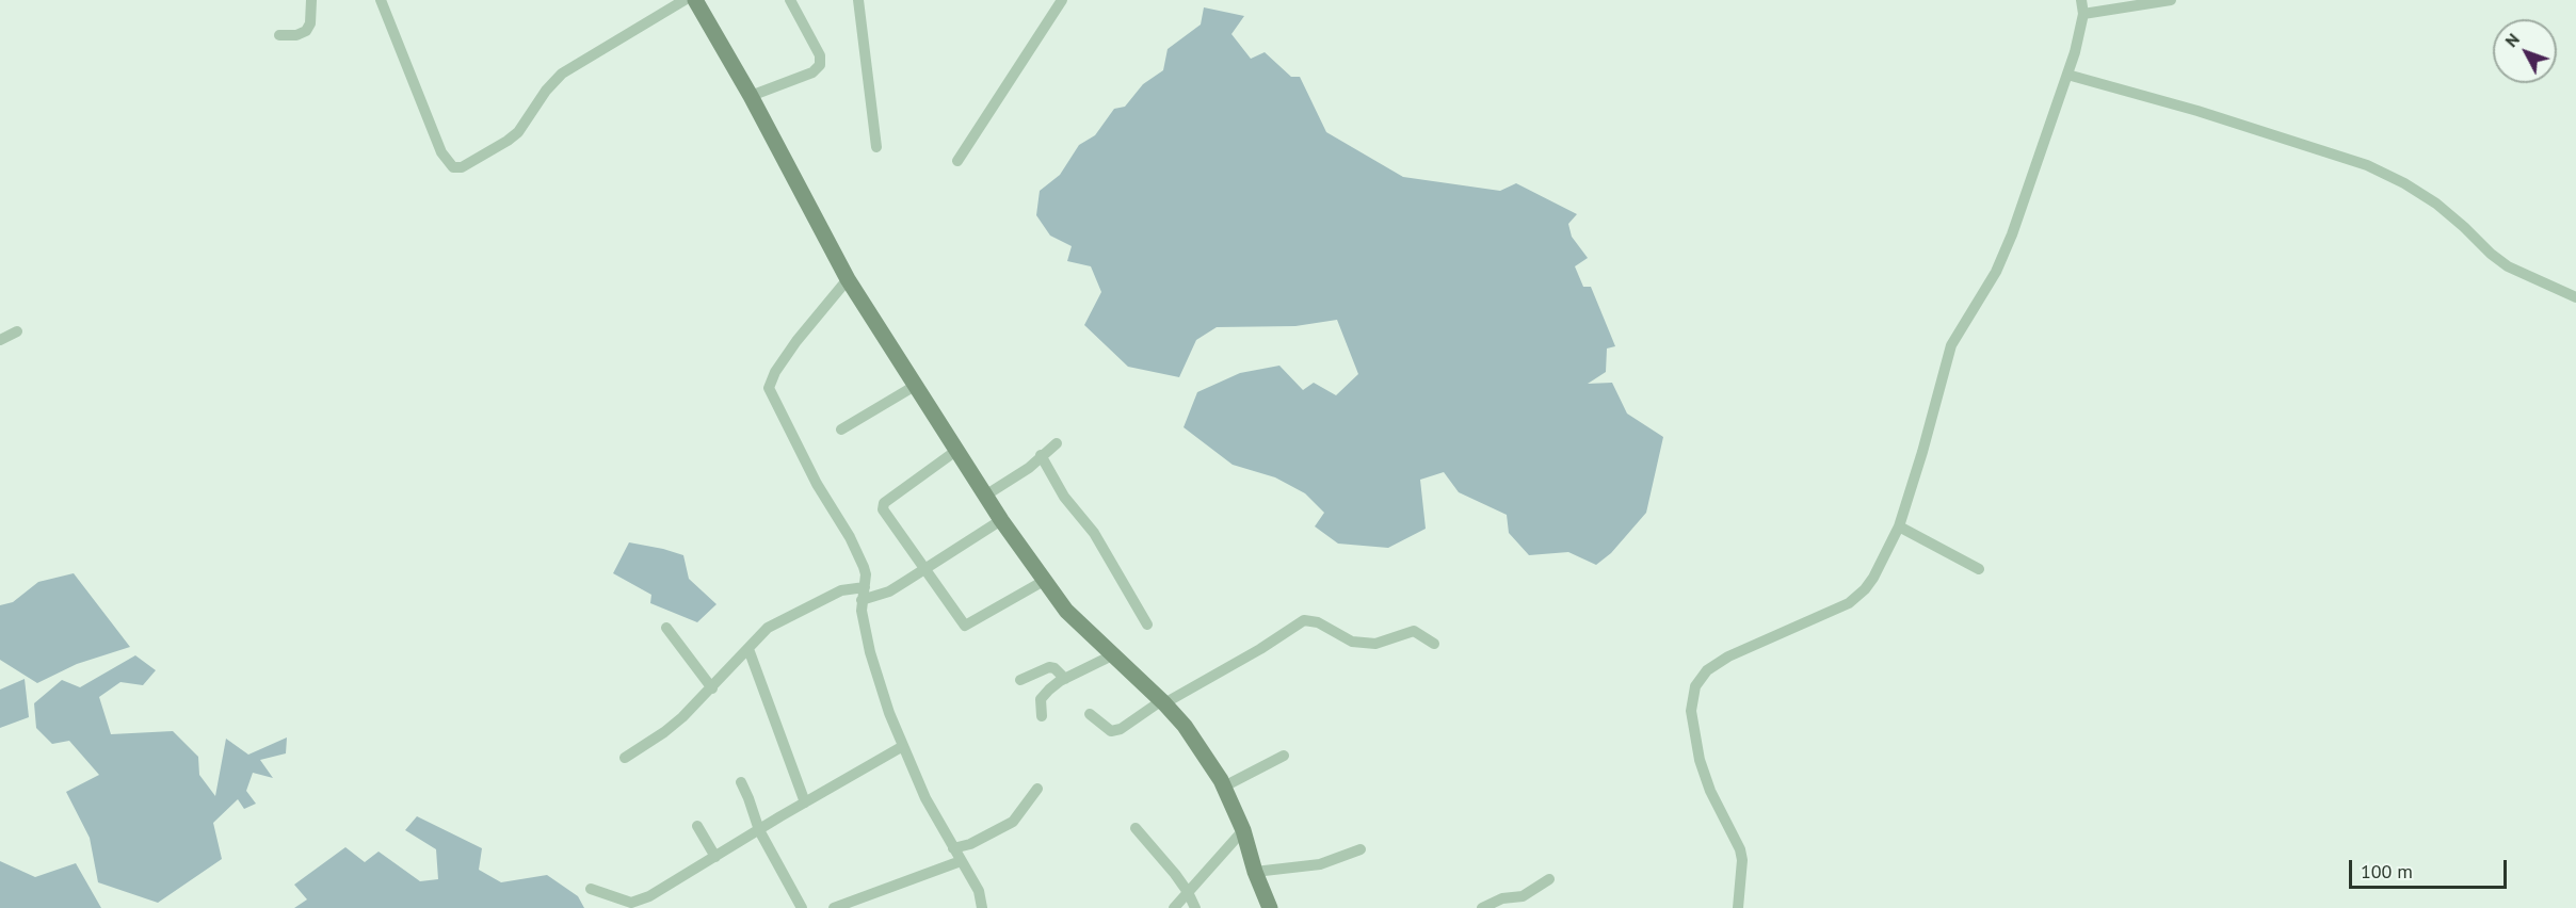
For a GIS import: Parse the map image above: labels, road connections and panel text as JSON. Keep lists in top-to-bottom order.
{
  "scale_bar": "100 m",
  "north": "top left"
}
